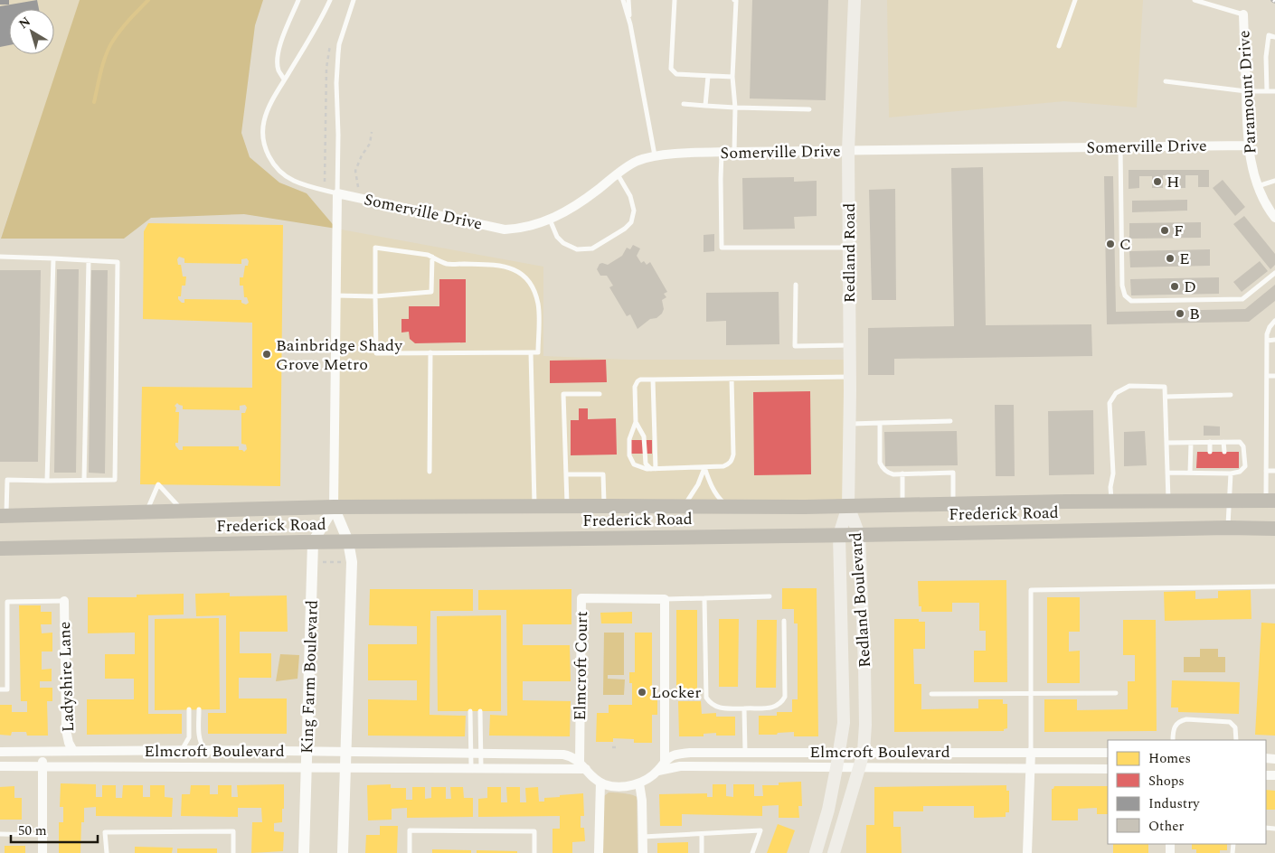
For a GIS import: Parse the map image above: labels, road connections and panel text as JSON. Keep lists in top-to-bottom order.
{
  "streets": {
    "main road": ["Redland Road", "Frederick Road", "Redland Boulevard"],
    "street": [
      "Paramount Drive",
      "Somerville Drive",
      "Elmcroft Court",
      "Ladyshire Lane",
      "King Farm Boulevard",
      "Elmcroft Boulevard"
    ]
  },
  "crossings": [
    ["Paramount Drive", "Somerville Drive"],
    ["Somerville Drive", "Redland Road"],
    ["Redland Road", "Frederick Road"],
    ["Redland Road", "Redland Boulevard"],
    ["Frederick Road", "Redland Boulevard"],
    ["Frederick Road", "King Farm Boulevard"],
    ["Redland Boulevard", "Elmcroft Boulevard"],
    ["Elmcroft Court", "Elmcroft Boulevard"],
    ["Ladyshire Lane", "Elmcroft Boulevard"],
    ["King Farm Boulevard", "Elmcroft Boulevard"]
  ],
  "places": [
    "H",
    "F",
    "C",
    "E",
    "D",
    "B",
    "Bainbridge Shady Grove Metro",
    "Locker"
  ],
  "legend": [
    "Homes",
    "Shops",
    "Industry",
    "Other"
  ],
  "scale_bar": "50 m",
  "north": "top left"
}
